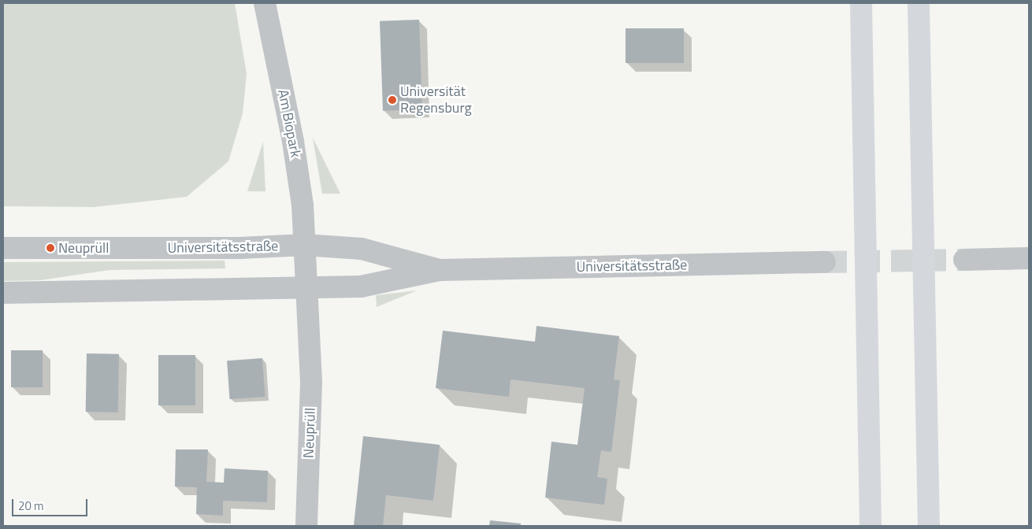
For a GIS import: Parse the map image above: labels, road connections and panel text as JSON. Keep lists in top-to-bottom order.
{
  "streets": {
    "street": ["Am Biopark", "Universitätsstraße", "Neuprüll"]
  },
  "crossings": [
    ["Am Biopark", "Universitätsstraße"],
    ["Am Biopark", "Neuprüll"],
    ["Universitätsstraße", "Neuprüll"]
  ],
  "places": ["Universität Regensburg", "Neuprüll"],
  "scale_bar": "20 m"
}
